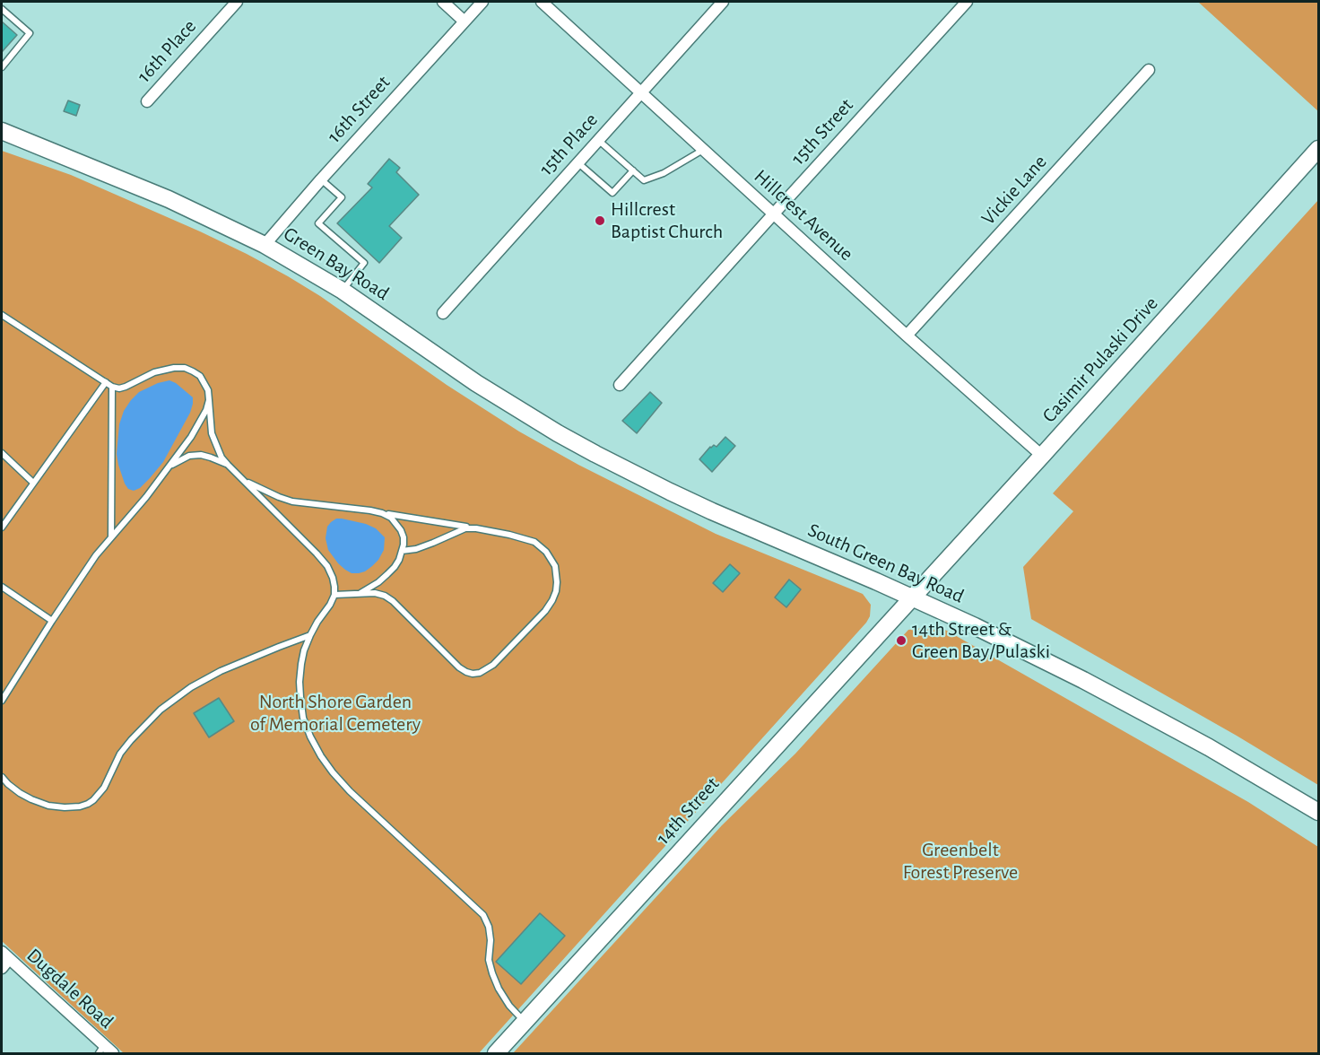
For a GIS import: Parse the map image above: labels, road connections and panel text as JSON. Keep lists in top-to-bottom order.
{
  "streets": {
    "main road": [
      "Green Bay Road",
      "Casimir Pulaski Drive",
      "South Green Bay Road",
      "14th Street"
    ],
    "street": [
      "16th Place",
      "16th Street",
      "15th Street",
      "15th Place",
      "Vickie Lane",
      "Hillcrest Avenue",
      "Dugdale Road"
    ]
  },
  "crossings": [
    ["16th Street", "Green Bay Road"],
    ["15th Street", "Hillcrest Avenue"],
    ["15th Place", "Hillcrest Avenue"],
    ["Vickie Lane", "Hillcrest Avenue"],
    ["Hillcrest Avenue", "Casimir Pulaski Drive"],
    ["Green Bay Road", "South Green Bay Road"],
    ["Casimir Pulaski Drive", "South Green Bay Road"],
    ["Casimir Pulaski Drive", "14th Street"],
    ["South Green Bay Road", "14th Street"]
  ],
  "parks": ["North Shore Garden of Memorial Cemetery", "Greenbelt Forest Preserve"],
  "places": ["Hillcrest Baptist Church", "14th Street & Green Bay/Pulaski"]
}
